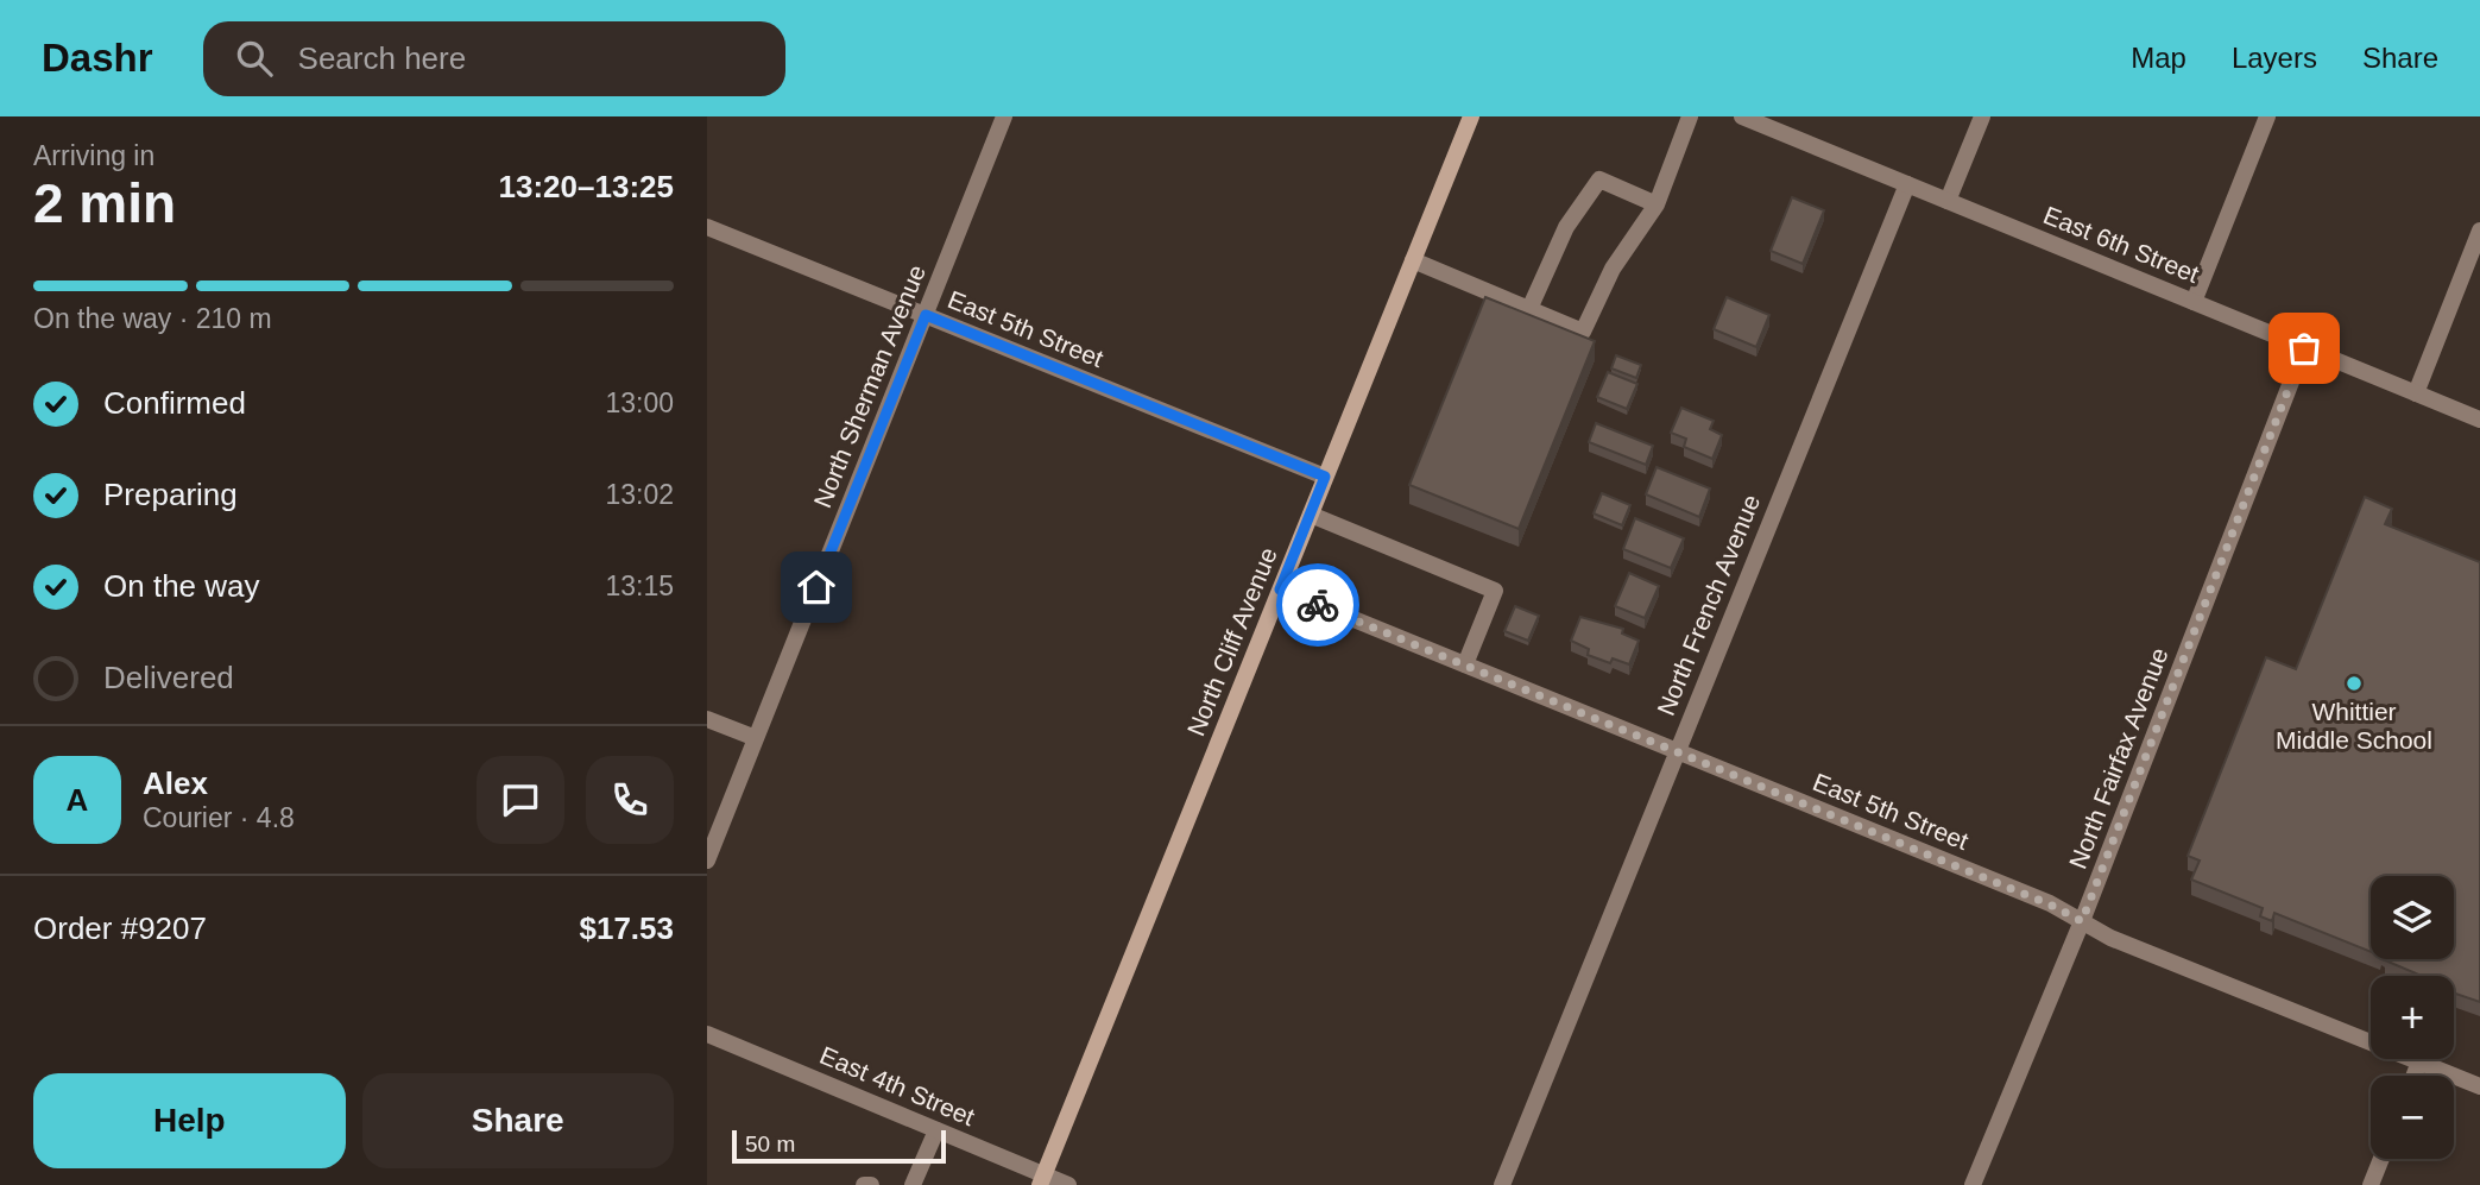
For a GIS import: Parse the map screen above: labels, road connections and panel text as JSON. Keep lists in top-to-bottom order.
{
  "streets": {
    "main road": ["North Cliff Avenue"],
    "street": [
      "East 6th Street",
      "East 5th Street",
      "North Sherman Avenue",
      "North French Avenue",
      "North Fairfax Avenue",
      "East 4th Street"
    ]
  },
  "crossings": [
    ["East 6th Street", "North French Avenue"],
    ["East 6th Street", "North Fairfax Avenue"],
    ["East 5th Street", "North Sherman Avenue"],
    ["East 5th Street", "North French Avenue"],
    ["East 5th Street", "North Cliff Avenue"],
    ["East 5th Street", "North Fairfax Avenue"],
    ["North Cliff Avenue", "East 4th Street"]
  ],
  "places": ["Whittier Middle School"],
  "scale_bar": "50 m",
  "page": {
    "header": "Dashr",
    "search": "Search here",
    "nav": ["Map", "Layers", "Share"],
    "heading": ["2 min", "Arriving in", "13:20–13:25"],
    "panel": [
      "Alex",
      "Courier · 4.8",
      "Order #9207",
      "$17.53"
    ],
    "bar": "On the way · 210 m",
    "list": [
      ["Confirmed", "13:00"],
      ["Preparing", "13:02"],
      ["On the way", "13:15"],
      "Delivered"
    ],
    "round": "A",
    "map_buttons": ["+", "−"],
    "buttons": ["Help", "Share"],
    "scale": "50 m"
  }
}
